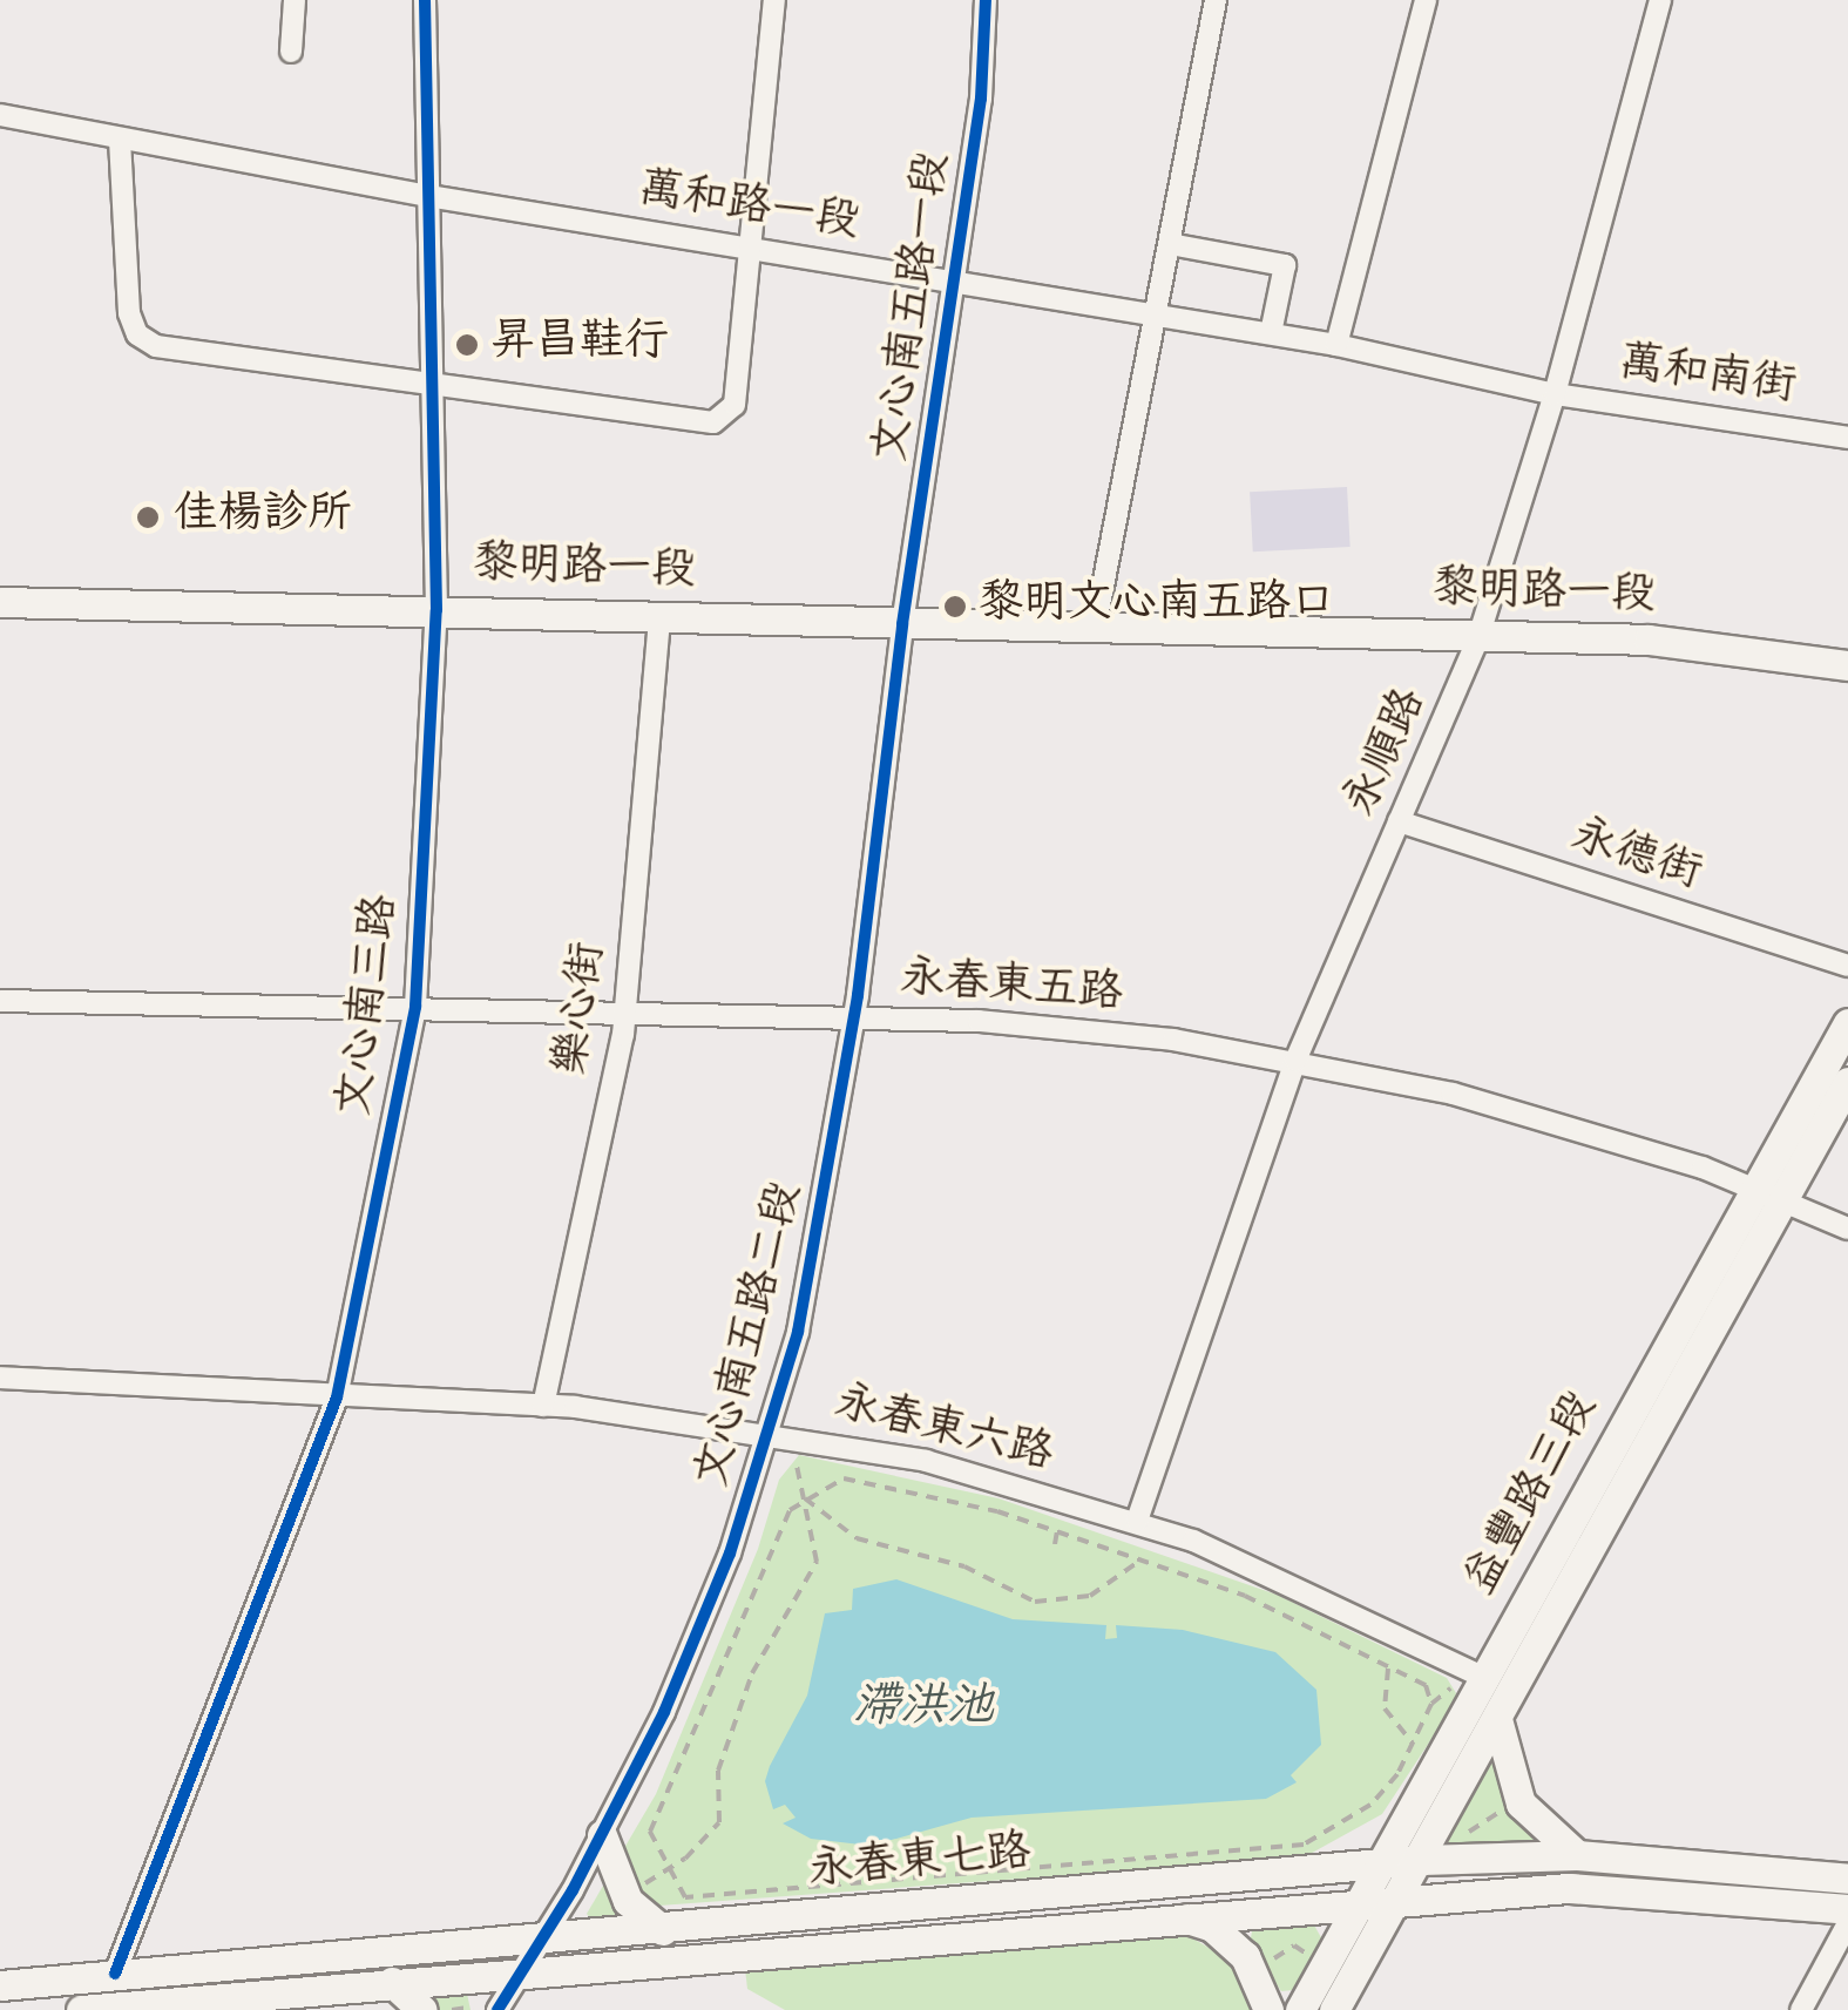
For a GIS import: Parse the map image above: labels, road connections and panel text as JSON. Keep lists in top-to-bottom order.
{
  "streets": {
    "street": [
      "萬和路一段",
      "文心南五路一段",
      "萬和南街",
      "黎明路一段",
      "永順路",
      "永德街",
      "永春東五路",
      "文心南三路",
      "樂心街",
      "文心南五路二段",
      "永春東六路",
      "益豐路三段",
      "永春東七路"
    ]
  },
  "crossings": [
    ["萬和路一段", "文心南五路一段"],
    ["萬和路一段", "萬和南街"],
    ["萬和路一段", "永順路"],
    ["萬和路一段", "文心南三路"],
    ["文心南五路一段", "黎明路一段"],
    ["文心南五路一段", "文心南五路二段"],
    ["萬和南街", "永順路"],
    ["黎明路一段", "永順路"],
    ["黎明路一段", "文心南三路"],
    ["黎明路一段", "樂心街"],
    ["黎明路一段", "文心南五路二段"],
    ["永順路", "永德街"],
    ["永順路", "永春東五路"],
    ["永順路", "永春東六路"],
    ["永春東五路", "文心南三路"],
    ["永春東五路", "樂心街"],
    ["永春東五路", "文心南五路二段"],
    ["永春東五路", "益豐路三段"],
    ["文心南三路", "永春東六路"],
    ["文心南三路", "永春東七路"],
    ["樂心街", "永春東六路"],
    ["文心南五路二段", "永春東六路"],
    ["文心南五路二段", "永春東七路"],
    ["永春東六路", "益豐路三段"],
    ["益豐路三段", "永春東七路"]
  ],
  "water": ["滯洪池"],
  "places": ["昇昌鞋行", "佳楊診所", "黎明文心南五路口"]
}
